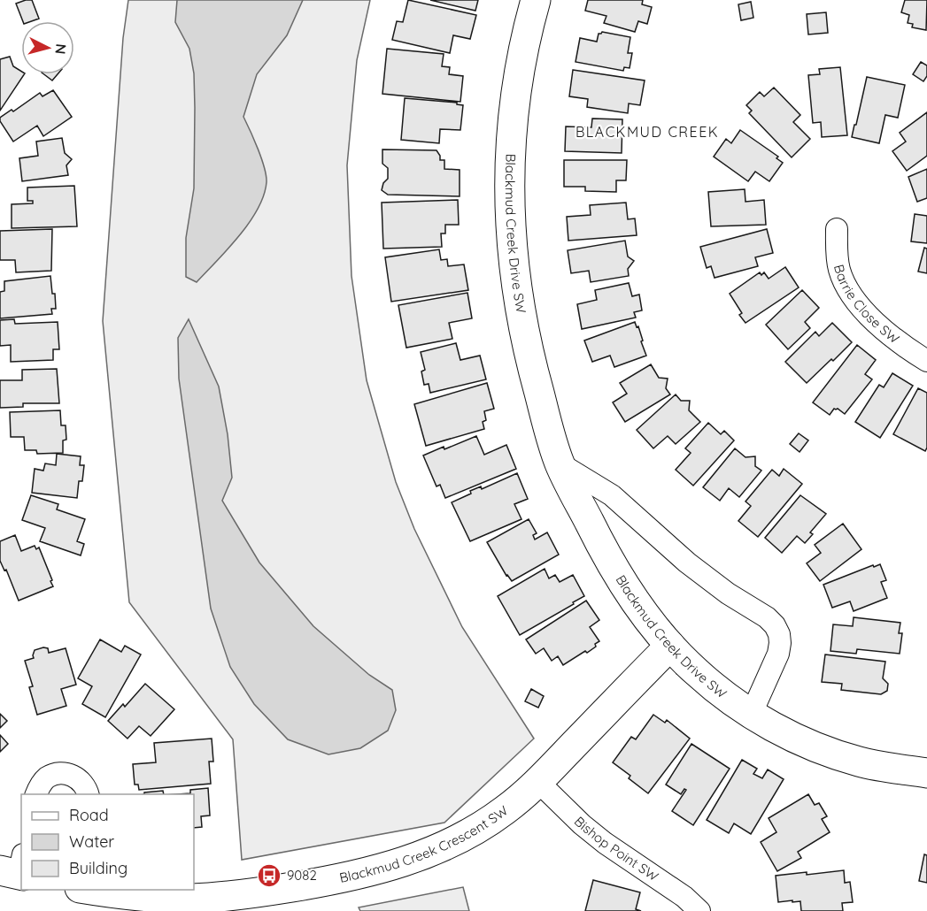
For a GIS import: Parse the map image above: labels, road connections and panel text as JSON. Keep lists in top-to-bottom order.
{
  "streets": {
    "street": [
      "Blackmud Creek Drive SW",
      "Barrie Close SW",
      "Blackmud Creek Crescent SW",
      "Bishop Point SW"
    ]
  },
  "crossings": [
    ["Blackmud Creek Drive SW", "Blackmud Creek Crescent SW"],
    ["Blackmud Creek Crescent SW", "Bishop Point SW"]
  ],
  "districts": ["BLACKMUD CREEK"],
  "places": {
    "bus stop": ["9082"]
  },
  "legend": ["Road", "Water", "Building"],
  "north": "right"
}
